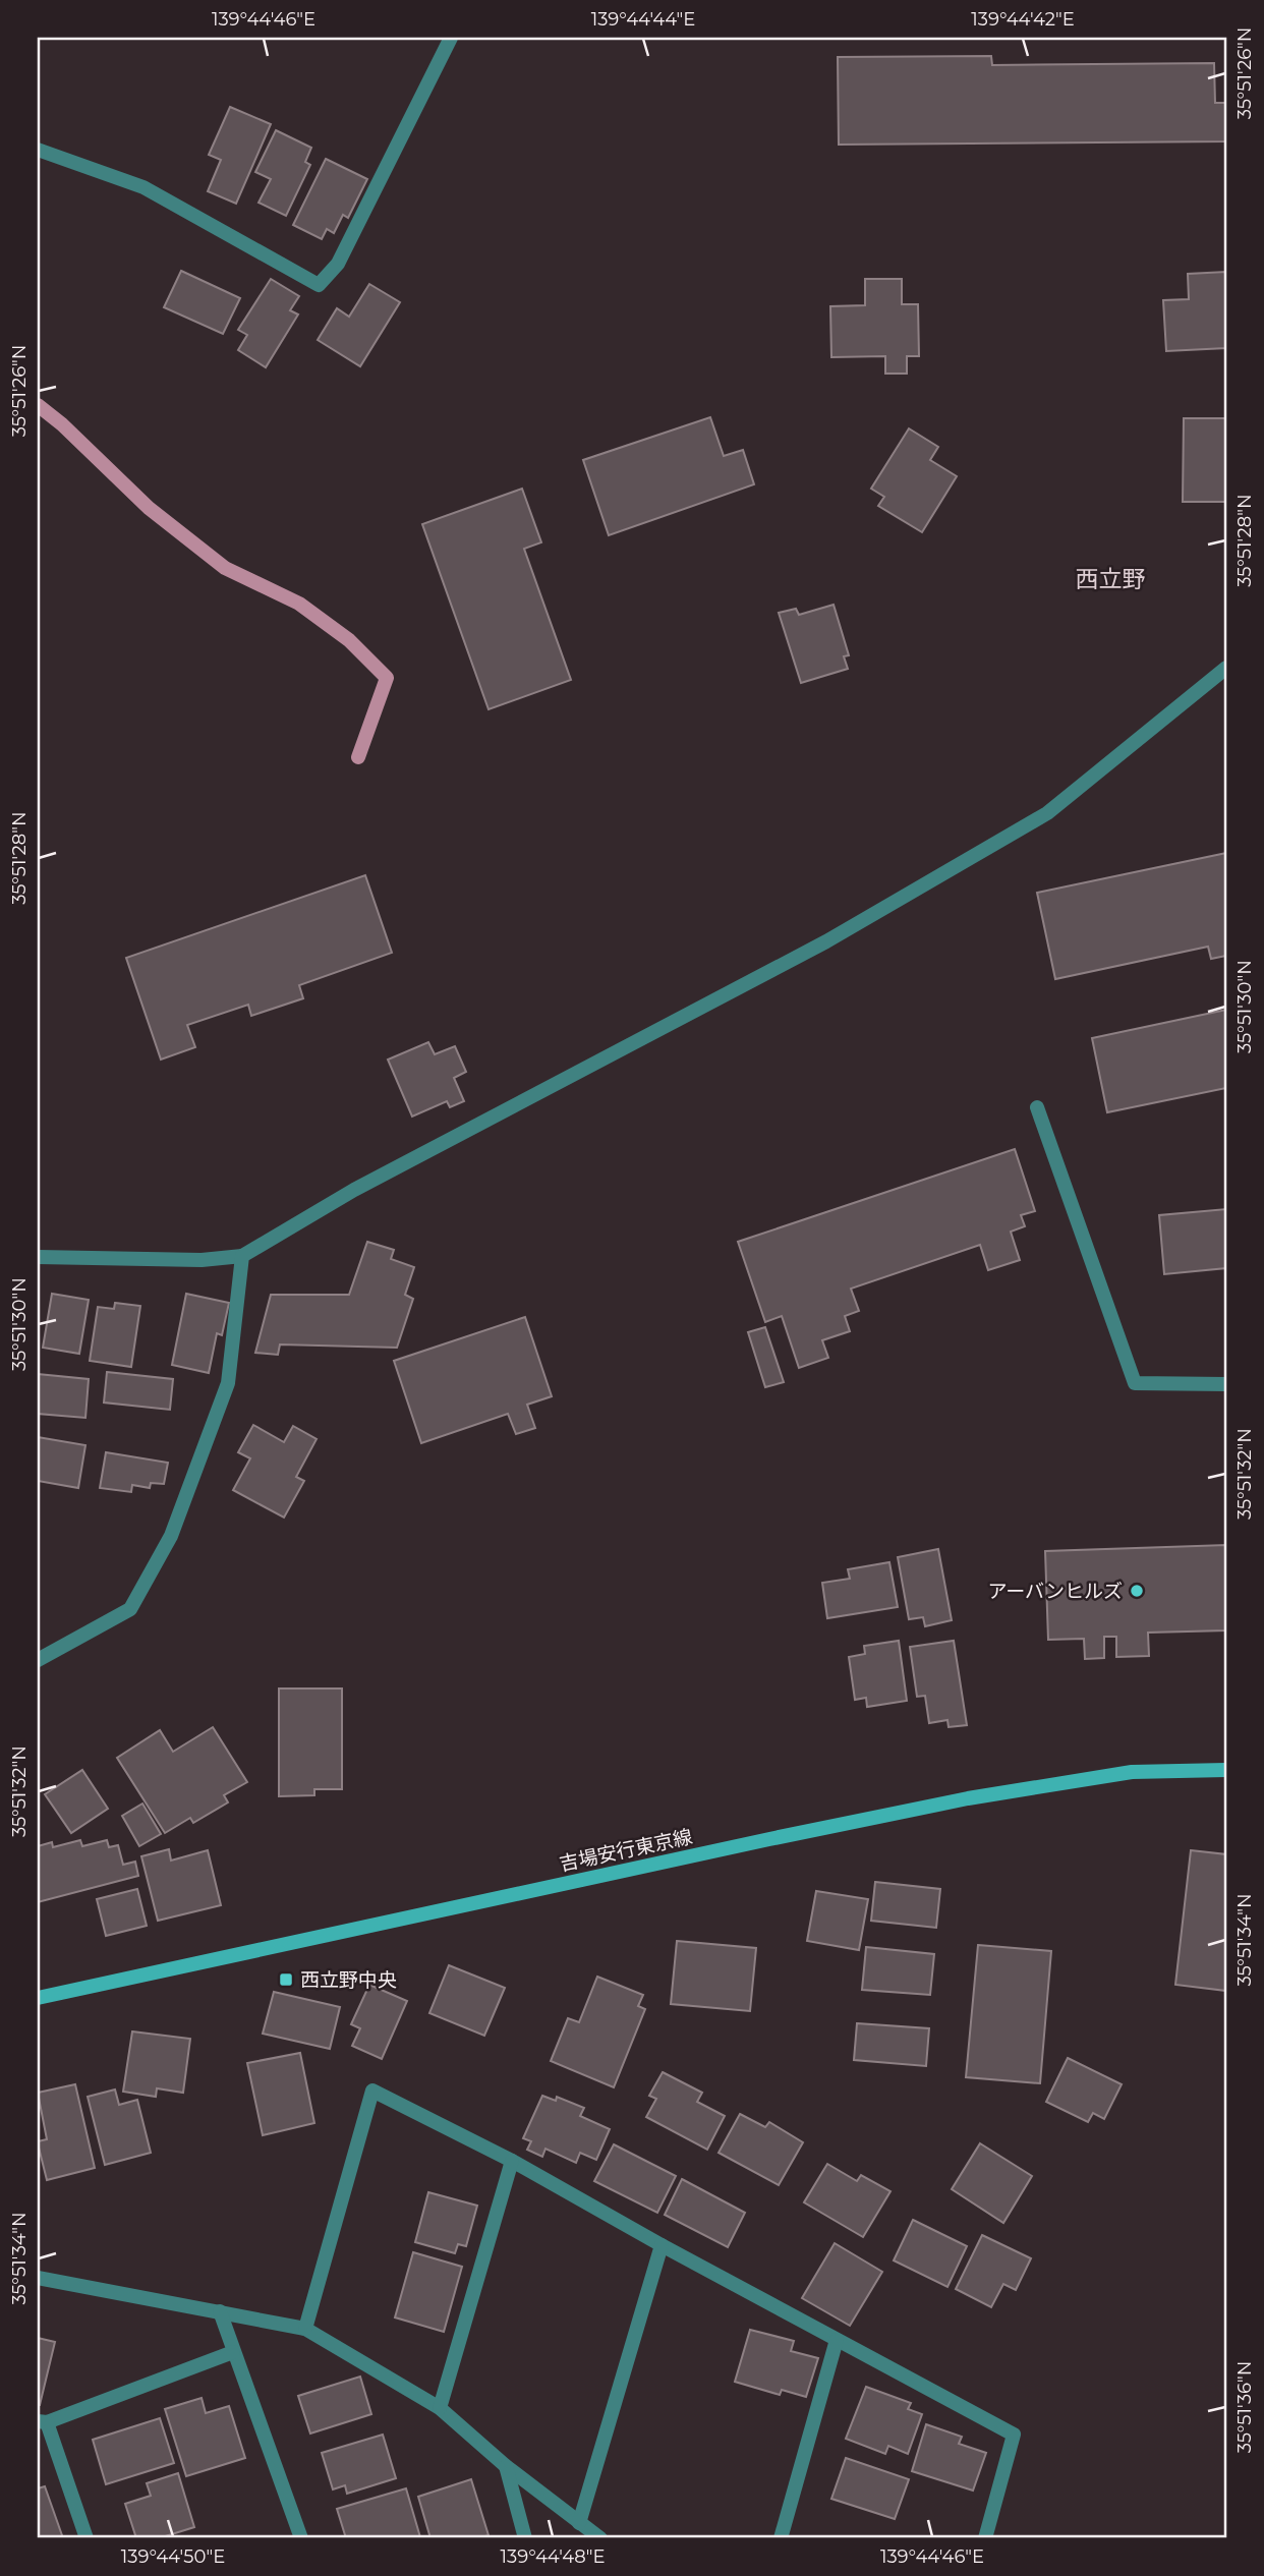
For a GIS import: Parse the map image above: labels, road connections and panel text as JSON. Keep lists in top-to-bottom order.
{
  "streets": {
    "main road": ["吉場安行東京線"]
  },
  "districts": ["西立野"],
  "places": {
    "other": ["アーバンヒルズ"],
    "transit": ["西立野中央"]
  },
  "coordinates": [
    "139°44'46\"E",
    "139°44'44\"E",
    "139°44'42\"E",
    "35°51'26\"N",
    "35°51'28\"N",
    "35°51'30\"N",
    "35°51'32\"N",
    "35°51'34\"N",
    "35°51'36\"N",
    "139°44'50\"E",
    "139°44'48\"E"
  ]
}
